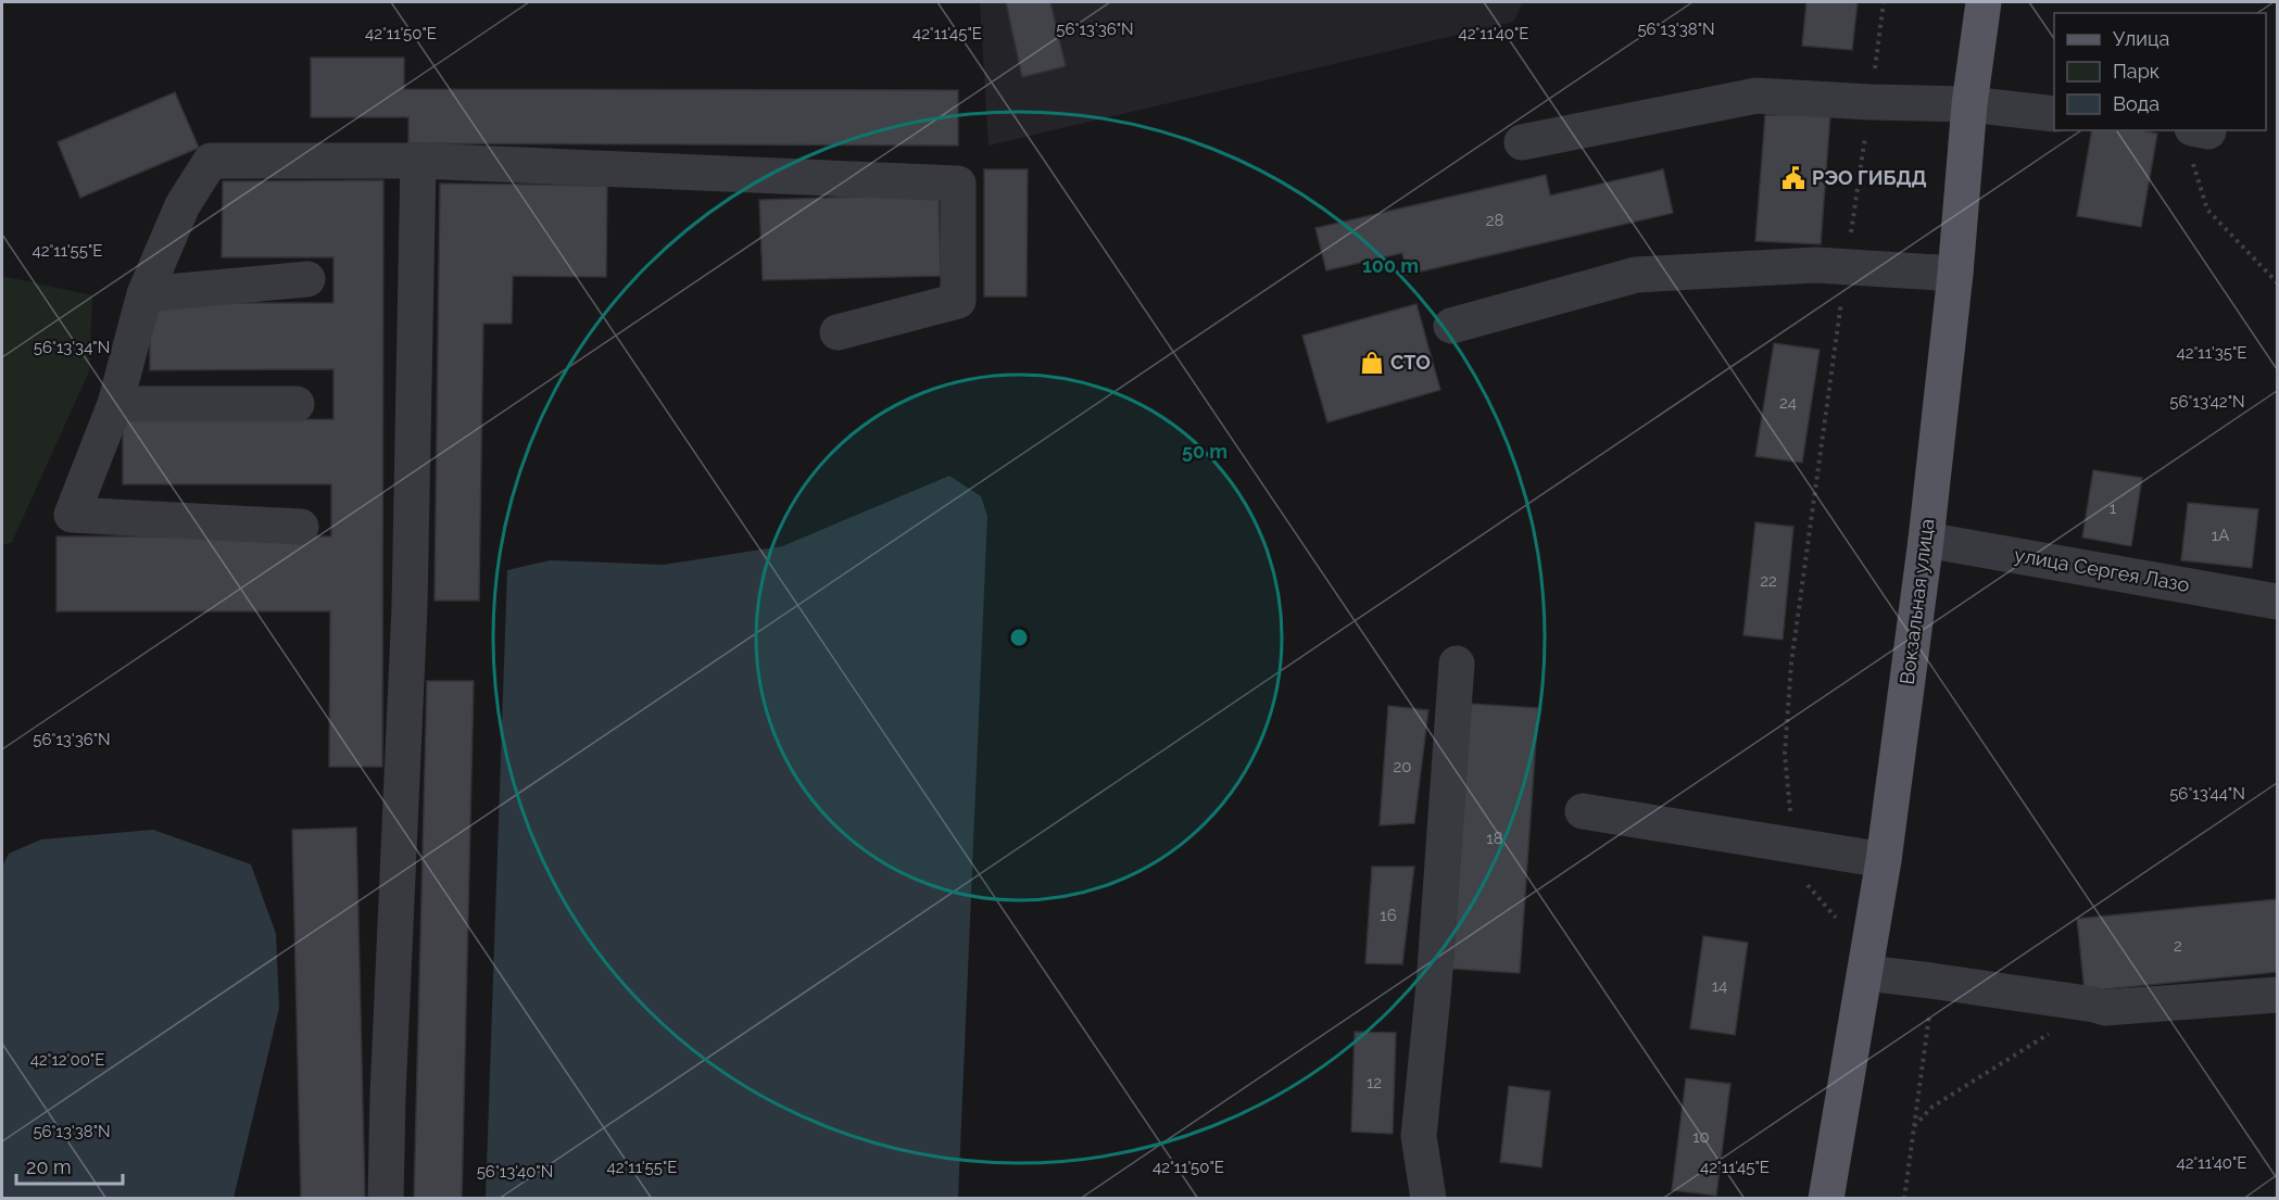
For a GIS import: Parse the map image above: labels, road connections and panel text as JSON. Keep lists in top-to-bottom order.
{
  "streets": {
    "main road": ["Вокзальная улица"],
    "street": ["улица Сергея Лазо"]
  },
  "crossings": [
    ["улица Сергея Лазо", "Вокзальная улица"]
  ],
  "places": {
    "public building": ["РЭО ГИБДД"],
    "shop": ["СТО"]
  },
  "house_numbers": [
    "28",
    "24",
    "1",
    "1А",
    "22",
    "20",
    "18",
    "16",
    "2",
    "14",
    "12",
    "10"
  ],
  "legend": ["Улица", "Парк", "Вода"],
  "scale_bar": "20 m",
  "coordinates": [
    "56°13'36\"N",
    "56°13'38\"N",
    "42°11'50\"E",
    "42°11'40\"E",
    "42°11'45\"E",
    "42°11'55\"E",
    "56°13'34\"N",
    "42°11'35\"E",
    "56°13'42\"N",
    "56°13'44\"N",
    "42°12'00\"E",
    "56°13'40\"N"
  ],
  "rings": ["100 m", "50 m"]
}
